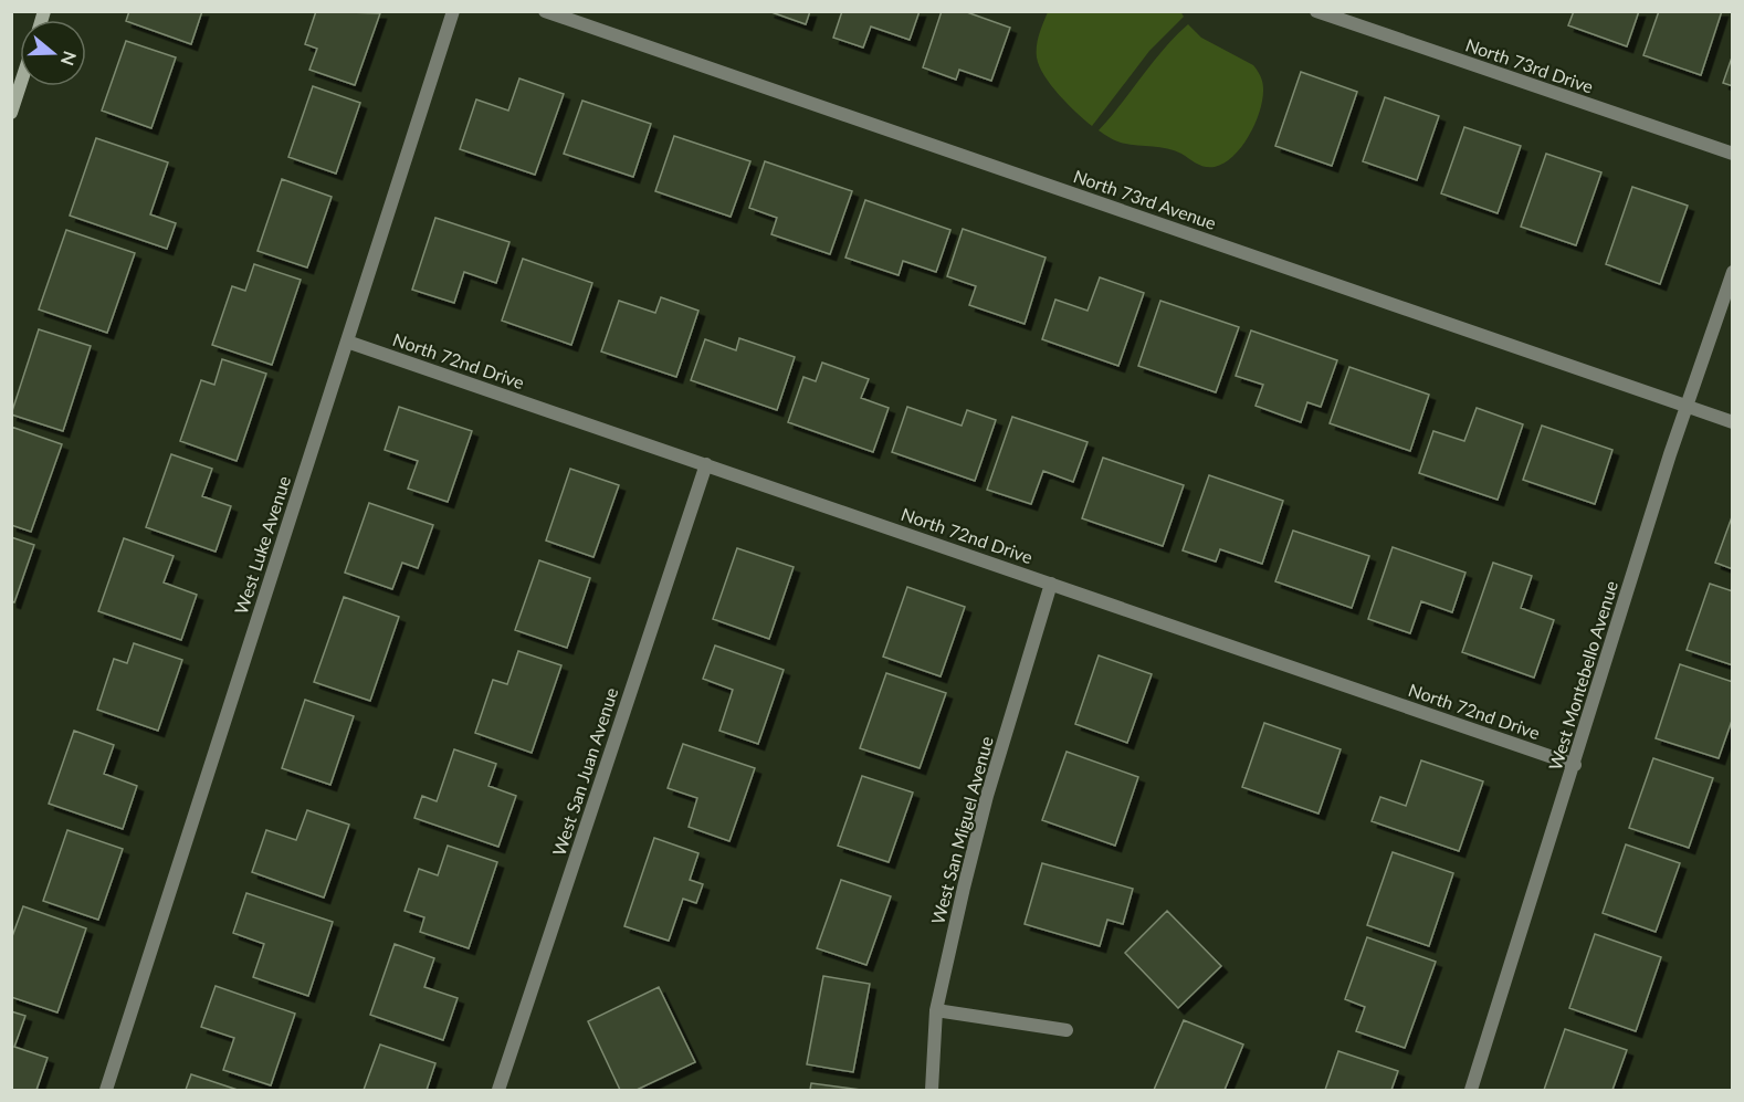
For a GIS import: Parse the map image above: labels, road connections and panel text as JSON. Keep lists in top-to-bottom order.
{
  "streets": {
    "street": [
      "North 73rd Drive",
      "North 73rd Avenue",
      "North 72nd Drive",
      "West Luke Avenue",
      "West Montebello Avenue",
      "West San Juan Avenue",
      "West San Miguel Avenue"
    ]
  },
  "crossings": [
    ["North 73rd Avenue", "West Montebello Avenue"],
    ["North 72nd Drive", "West Luke Avenue"],
    ["North 72nd Drive", "West Montebello Avenue"],
    ["North 72nd Drive", "West San Juan Avenue"],
    ["North 72nd Drive", "West San Miguel Avenue"]
  ],
  "north": "right"
}
